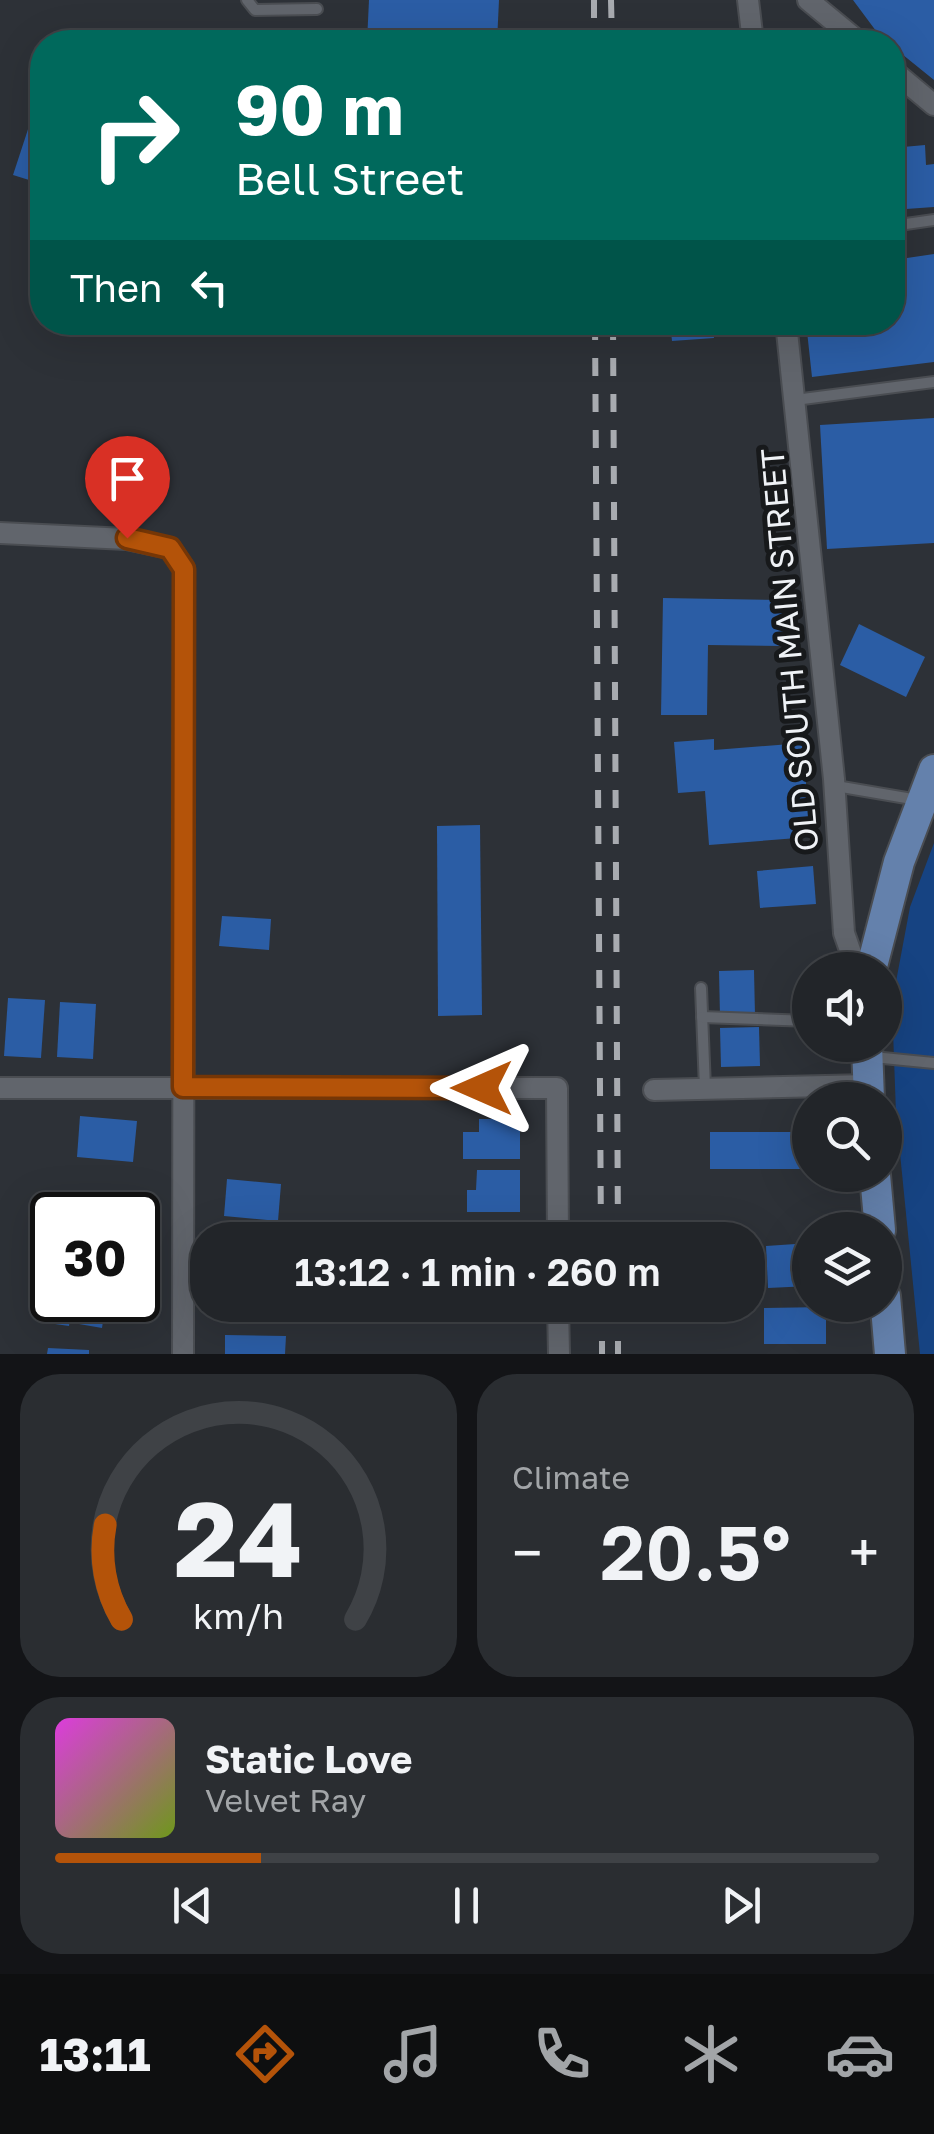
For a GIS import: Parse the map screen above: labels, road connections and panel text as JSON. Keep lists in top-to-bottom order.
{
  "streets": {
    "street": ["OLD SOUTH MAIN STREET"]
  },
  "page": {
    "turn": ["90 m", "Bell Street"],
    "then": "Then",
    "limit": "30",
    "trip": "13:12 · 1 min · 260 m",
    "tile": "Climate",
    "heat": ["−", "20.5°", "+"],
    "song": ["Static Love", "Velvet Ray"],
    "tabs": "13:11",
    "gauge": ["24", "km/h"]
  }
}
